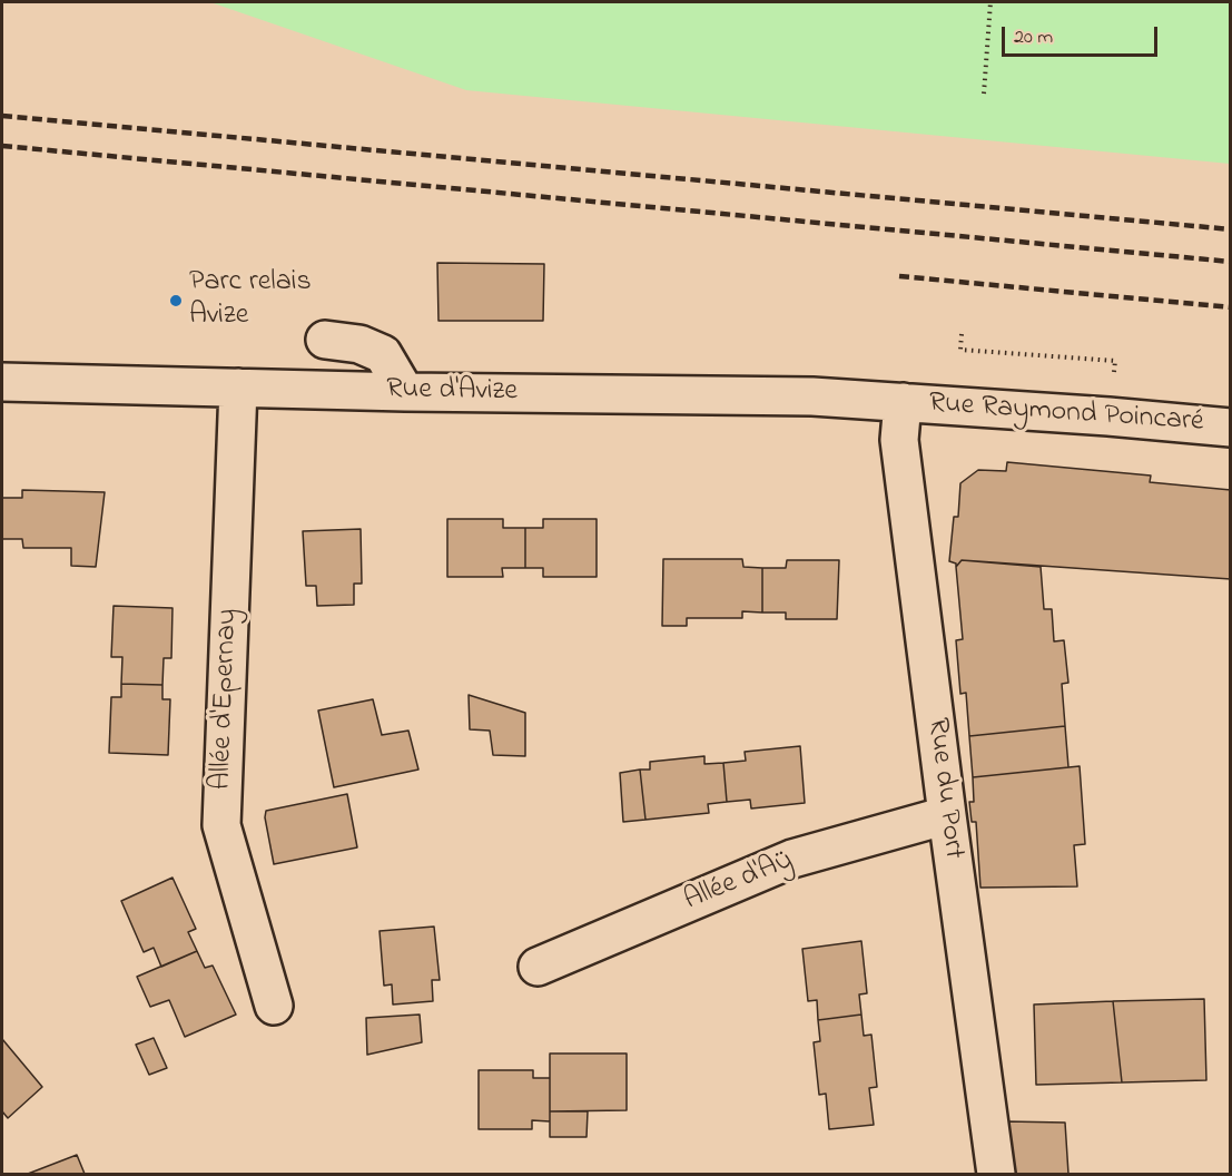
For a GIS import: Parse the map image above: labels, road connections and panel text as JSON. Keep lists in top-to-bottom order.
{
  "streets": {
    "street": [
      "Rue d'Avize",
      "Rue Raymond Poincaré",
      "Allée d'Epernay",
      "Rue du Port",
      "Allée d'Aÿ"
    ]
  },
  "crossings": [
    ["Rue d'Avize", "Rue Raymond Poincaré"],
    ["Rue d'Avize", "Allée d'Epernay"],
    ["Rue d'Avize", "Rue du Port"],
    ["Rue Raymond Poincaré", "Rue du Port"],
    ["Rue du Port", "Allée d'Aÿ"]
  ],
  "places": ["Parc relais Avize"],
  "scale_bar": "20 m"
}
